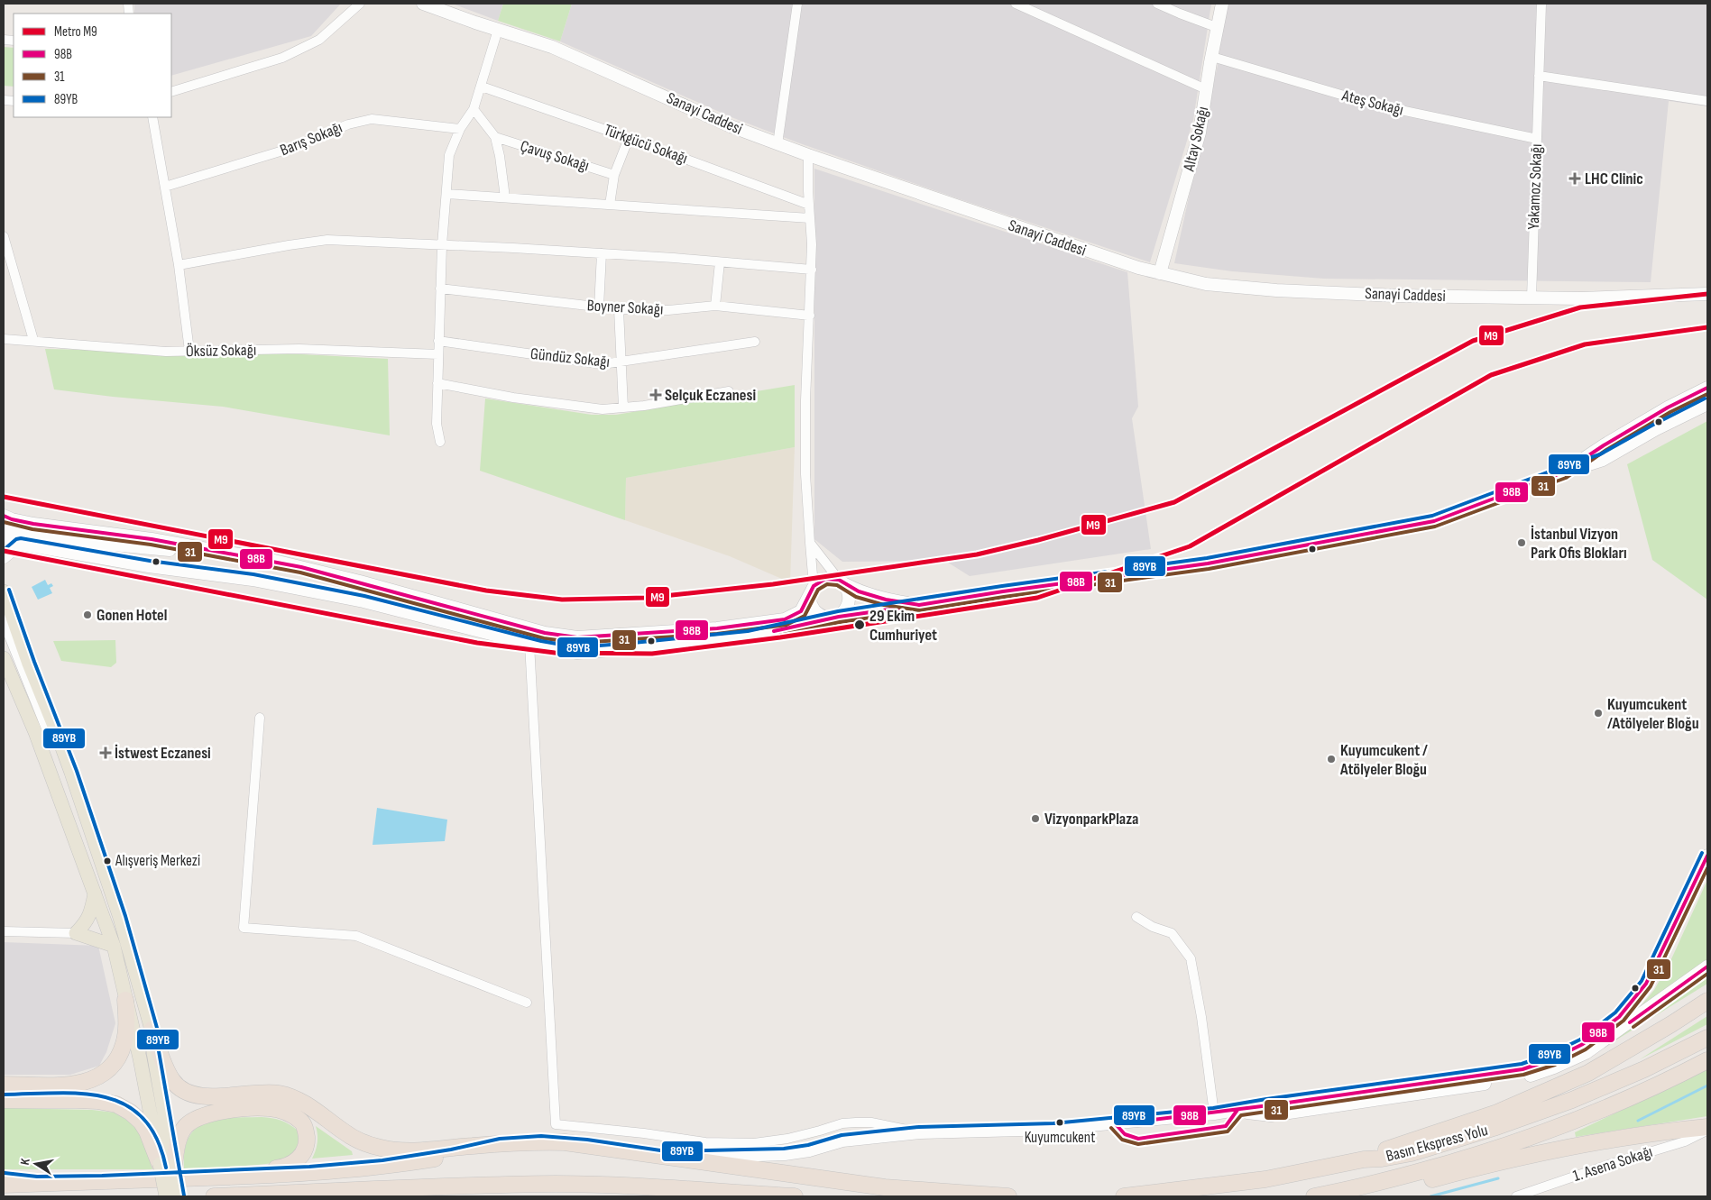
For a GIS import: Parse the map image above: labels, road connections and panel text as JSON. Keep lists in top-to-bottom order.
{
  "streets": {
    "highway": ["Basın Ekspress Yolu"],
    "main road": ["Sanayi Caddesi", "Altay Sokağı"],
    "street": [
      "Ateş Sokağı",
      "Barış Sokağı",
      "Türkgücü Sokağı",
      "Çavuş Sokağı",
      "Yakamoz Sokağı",
      "Boyner Sokağı",
      "Öksüz Sokağı",
      "Gündüz Sokağı",
      "1. Asena Sokağı"
    ]
  },
  "crossings": [
    ["Ateş Sokağı", "Altay Sokağı"],
    ["Ateş Sokağı", "Yakamoz Sokağı"],
    ["Sanayi Caddesi", "Altay Sokağı"],
    ["Sanayi Caddesi", "Yakamoz Sokağı"]
  ],
  "places": {
    "health": ["LHC Clinic", "Selçuk Eczanesi", "İstwest Eczanesi"],
    "other": [
      "İstanbul Vizyon Park Ofis Blokları",
      "Gonen Hotel",
      "29 Ekim Cumhuriyet",
      "Kuyumcukent /Atölyeler Bloğu",
      "Kuyumcukent / Atölyeler Bloğu",
      "VizyonparkPlaza",
      "Alışveriş Merkezi",
      "Kuyumcukent"
    ]
  },
  "lines": [
    "metro line M9",
    "transit line 98B",
    "transit line 31",
    "transit line 89YB"
  ],
  "legend": [
    "Metro M9",
    "98B",
    "31",
    "89YB"
  ],
  "north": "left"
}
